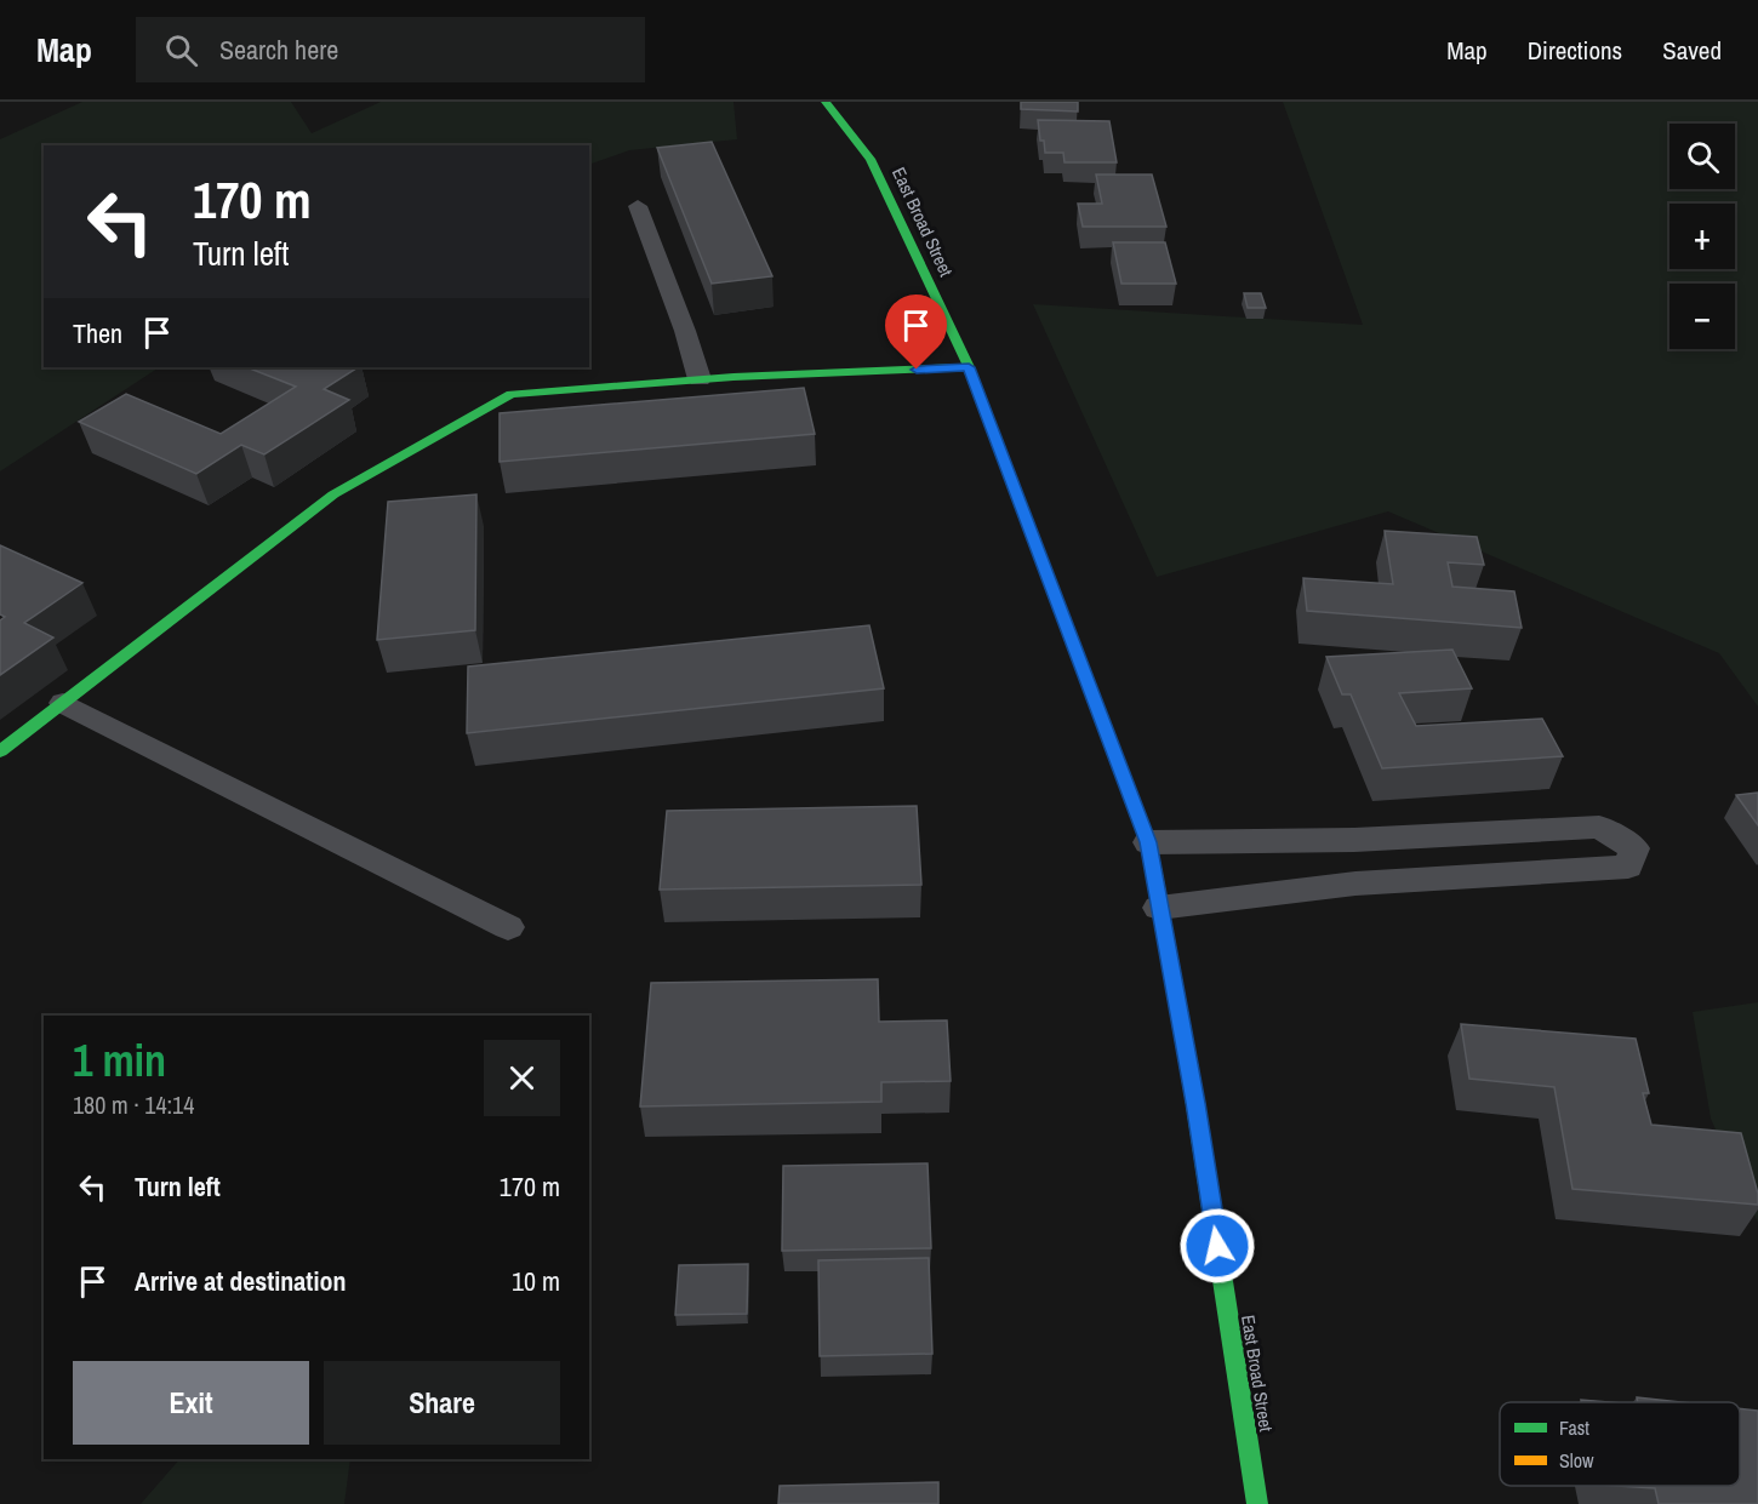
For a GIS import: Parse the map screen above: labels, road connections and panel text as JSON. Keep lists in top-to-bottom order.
{
  "streets": {
    "main road": ["East Broad Street"]
  },
  "legend": ["Fast", "Slow"],
  "page": {
    "header": "Map",
    "search": "Search here",
    "nav": ["Map", "Directions", "Saved"],
    "map_buttons": ["+", "−"],
    "turn": ["170 m", "Turn left"],
    "then": "Then",
    "heading": ["1 min", "180 m · 14:14"],
    "list": [
      {
        "name": "Turn left",
        "value": "170 m"
      },
      {
        "name": "Arrive at destination",
        "value": "10 m"
      }
    ],
    "buttons": ["Exit", "Share"]
  }
}
